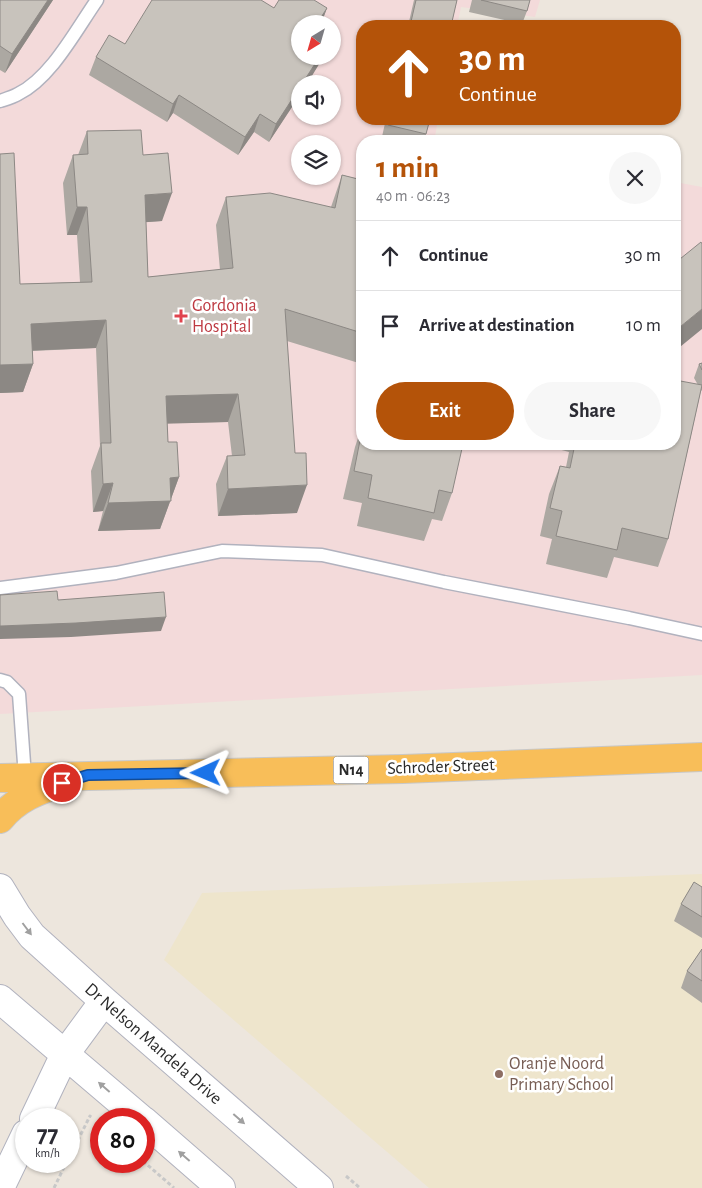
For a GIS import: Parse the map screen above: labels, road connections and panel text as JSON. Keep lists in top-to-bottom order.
{
  "streets": {
    "highway": ["Schroder Street", "N14"],
    "street": ["Dr Nelson Mandela Drive"]
  },
  "places": {
    "health": ["Gordonia Hospital"],
    "other": ["Oranje Noord Primary School"]
  },
  "north": "bottom left",
  "page": {
    "turn": ["30 m", "Continue"],
    "heading": ["1 min", "40 m · 06:23"],
    "list": [
      {
        "name": "Continue",
        "value": "30 m"
      },
      {
        "name": "Arrive at destination",
        "value": "10 m"
      }
    ],
    "buttons": ["Exit", "Share"],
    "speed": "77 km/h",
    "limit": "80"
  }
}
